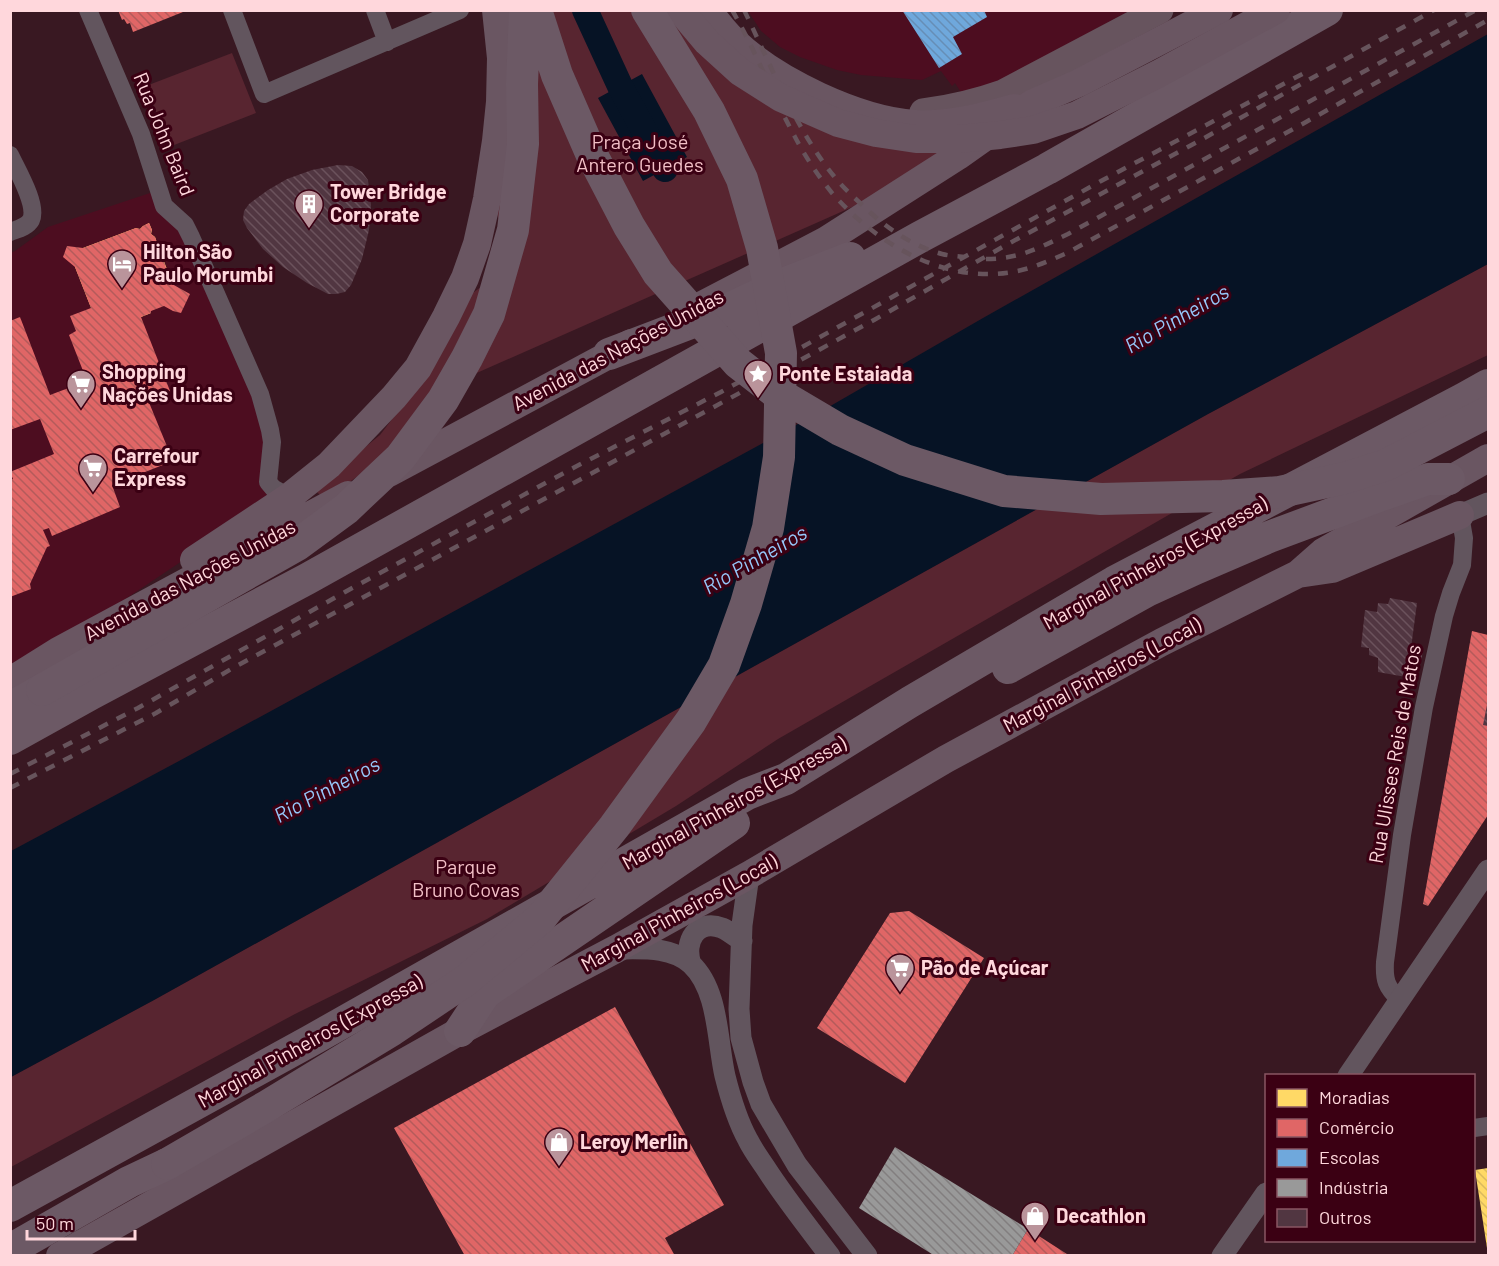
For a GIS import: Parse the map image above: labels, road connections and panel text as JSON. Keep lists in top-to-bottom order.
{
  "streets": {
    "highway": ["Avenida das Nações Unidas", "Marginal Pinheiros (Expressa)", "Marginal Pinheiros (Local)"],
    "street": ["Rua John Baird", "Rua Ulisses Reis de Matos"]
  },
  "water": ["Rio Pinheiros"],
  "parks": ["Praça José Antero Guedes", "Parque Bruno Covas"],
  "places": {
    "building": ["Tower Bridge Corporate"],
    "hotel": ["Hilton São Paulo Morumbi"],
    "place": ["Ponte Estaiada"],
    "supermarket": ["Shopping Nações Unidas", "Carrefour Express", "Pão de Açúcar"],
    "shop": ["Leroy Merlin", "Decathlon"]
  },
  "legend": [
    "Moradias",
    "Comércio",
    "Escolas",
    "Indústria",
    "Outros"
  ],
  "scale_bar": "50 m"
}
